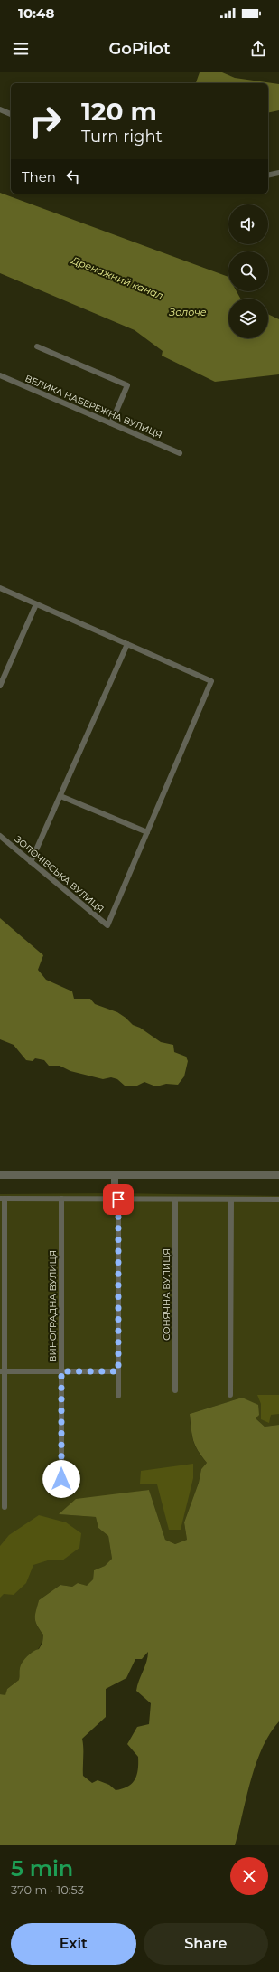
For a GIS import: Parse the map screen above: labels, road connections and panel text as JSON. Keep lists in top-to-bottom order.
{
  "streets": {
    "street": [
      "ВЕЛИКА НАБЕРЕЖНА ВУЛИЦЯ",
      "ЗОЛОЧІВСЬКА ВУЛИЦЯ",
      "СОНЯЧНА ВУЛИЦЯ",
      "ВИНОГРАДНА ВУЛИЦЯ"
    ]
  },
  "water": ["Дренажний канал", "Золоче"],
  "page": {
    "status": "10:48",
    "header": "GoPilot",
    "turn": ["120 m", "Turn right"],
    "then": "Then",
    "heading": ["5 min", "370 m · 10:53"],
    "buttons": ["Exit", "Share"]
  }
}
